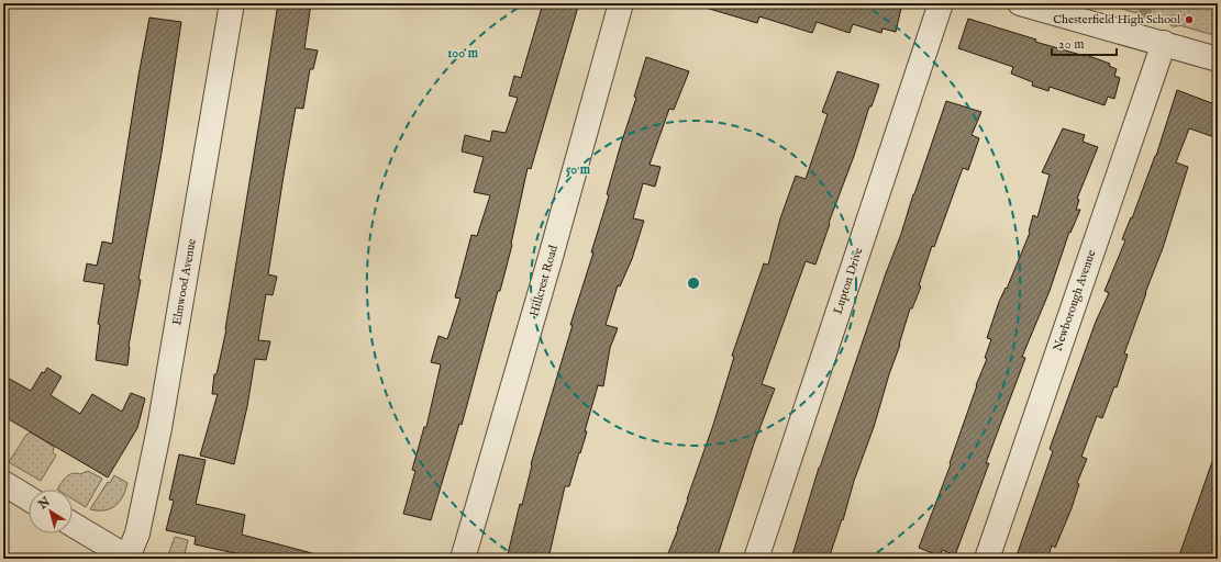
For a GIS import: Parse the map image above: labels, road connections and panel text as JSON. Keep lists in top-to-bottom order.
{
  "streets": {
    "street": [
      "Hillcrest Road",
      "Lupton Drive",
      "Elmwood Avenue",
      "Newborough Avenue"
    ]
  },
  "places": ["Chesterfield High School"],
  "scale_bar": "20 m",
  "north": "top left",
  "rings": ["100 m", "50 m"]
}
